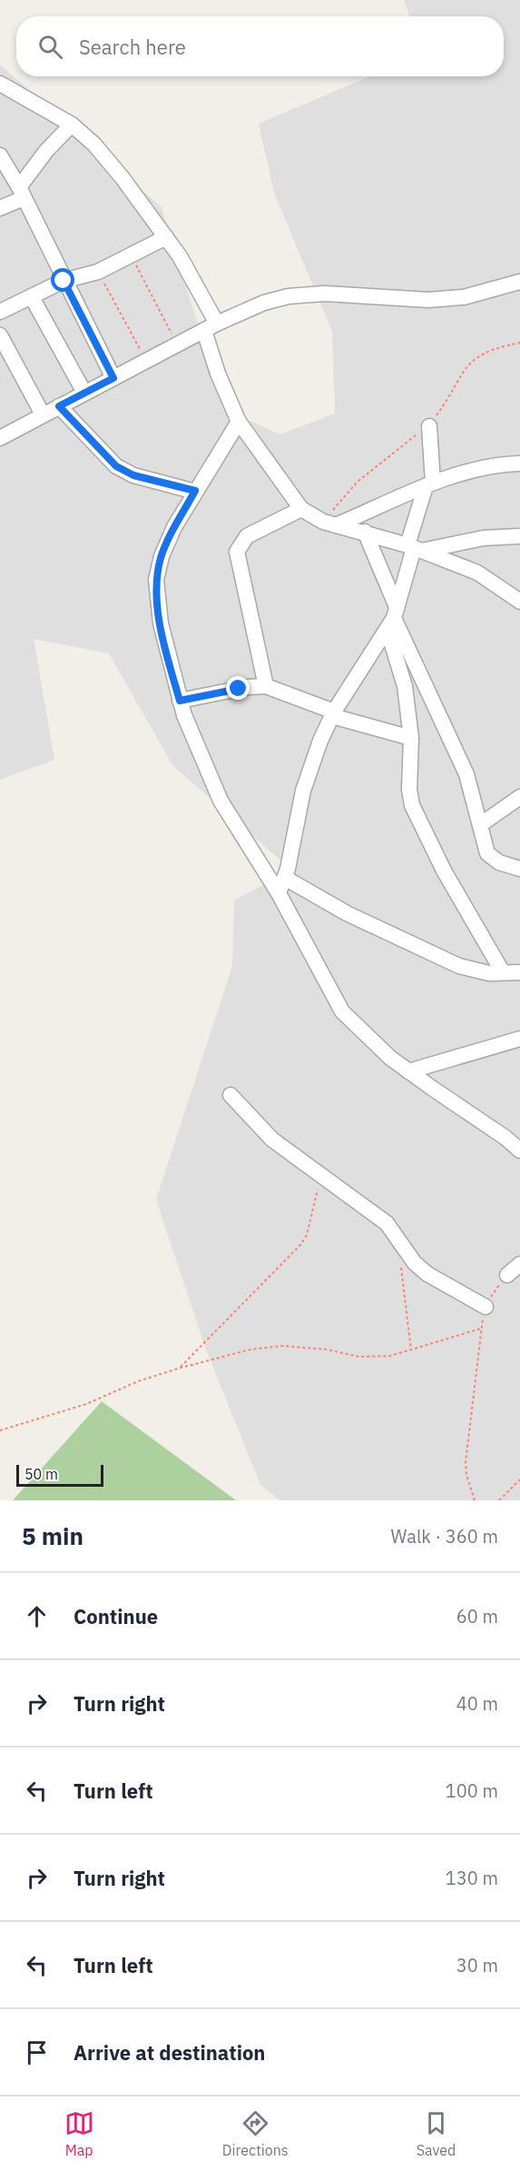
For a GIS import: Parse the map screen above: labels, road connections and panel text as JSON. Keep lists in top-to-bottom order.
{
  "scale_bar": "50 m",
  "page": {
    "search": "Search here",
    "scale": "50 m",
    "heading": ["5 min", "Walk · 360 m"],
    "list": [
      ["Continue", "60 m"],
      ["Turn right", "40 m"],
      ["Turn left", "100 m"],
      ["Turn right", "130 m"],
      ["Turn left", "30 m"],
      "Arrive at destination"
    ],
    "nav": ["Map", "Directions", "Saved"]
  }
}
